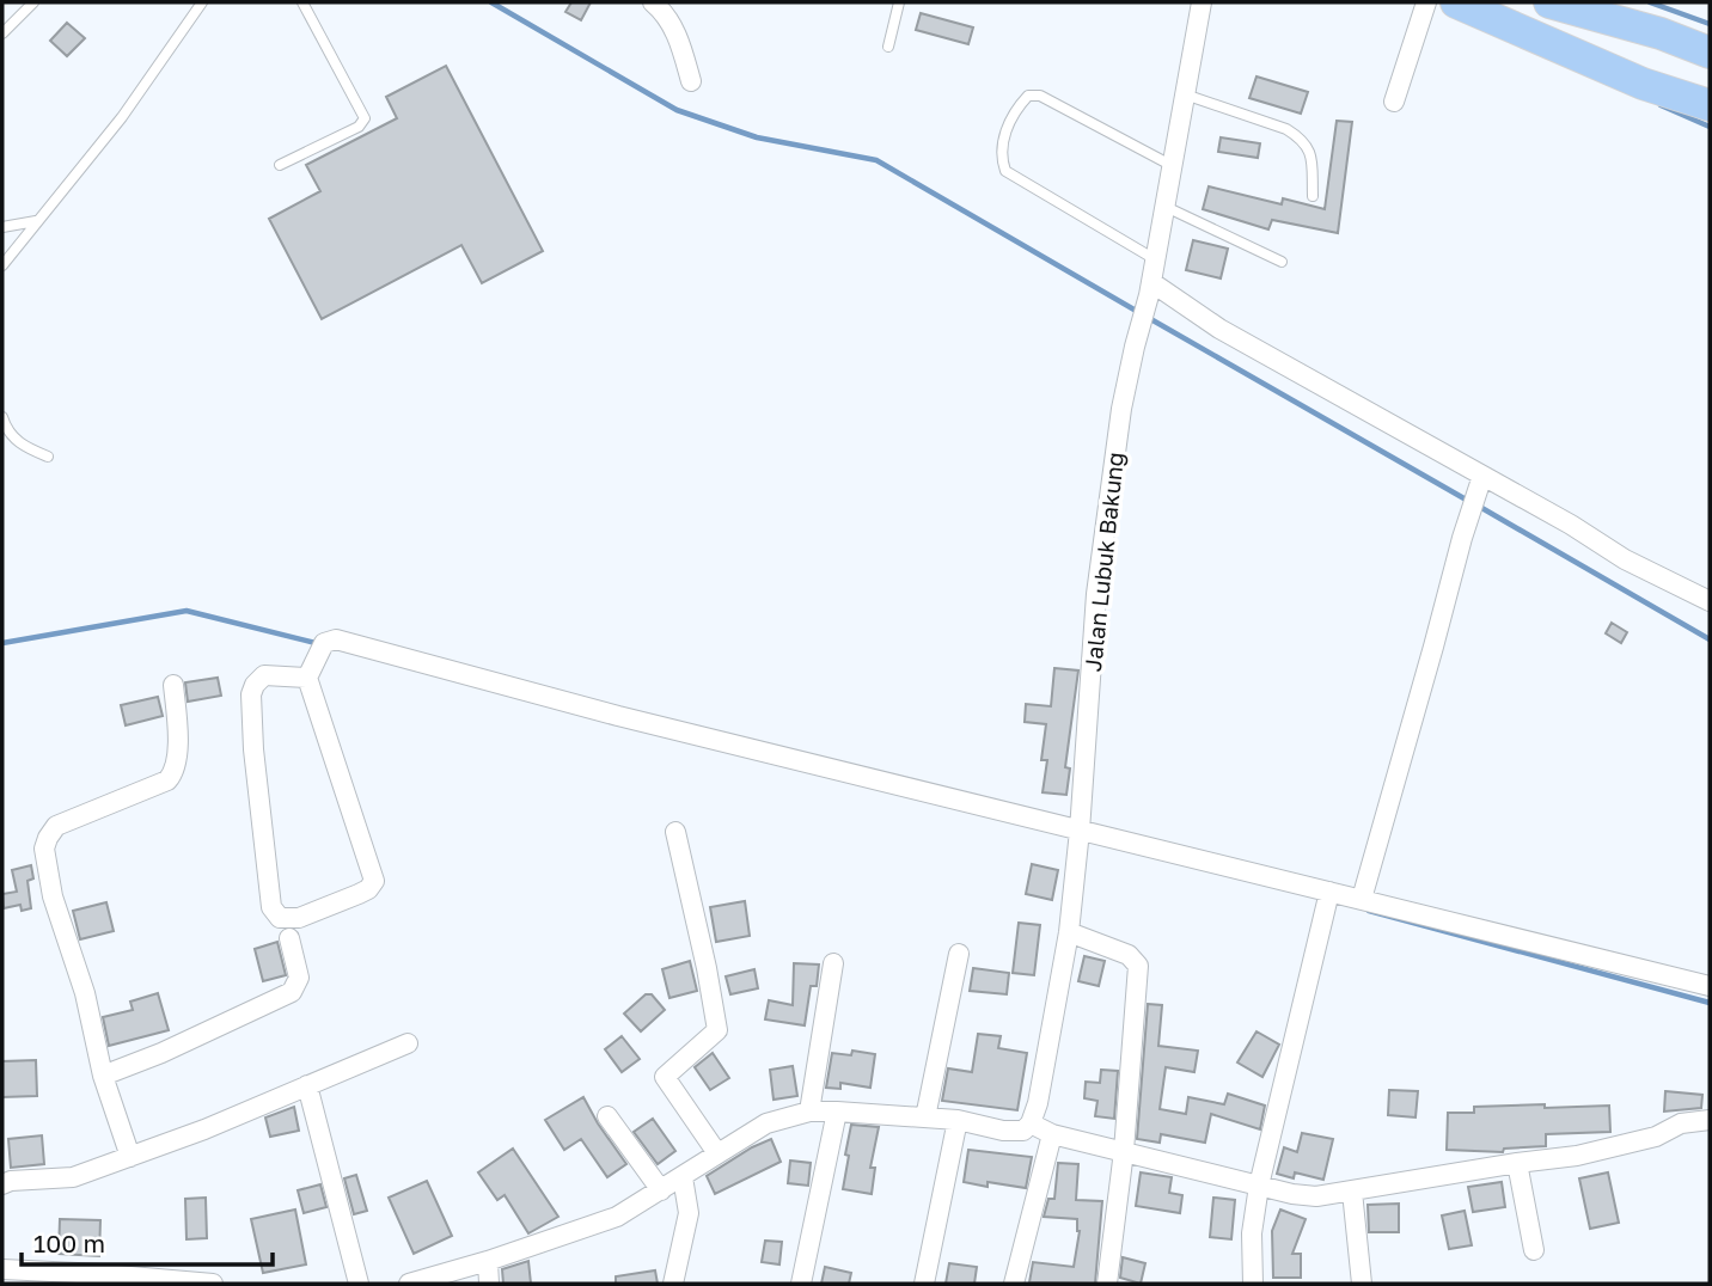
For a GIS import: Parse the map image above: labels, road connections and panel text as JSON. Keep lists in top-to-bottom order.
{
  "streets": {
    "street": ["Jalan Lubuk Bakung"]
  },
  "scale_bar": "100 m"
}
